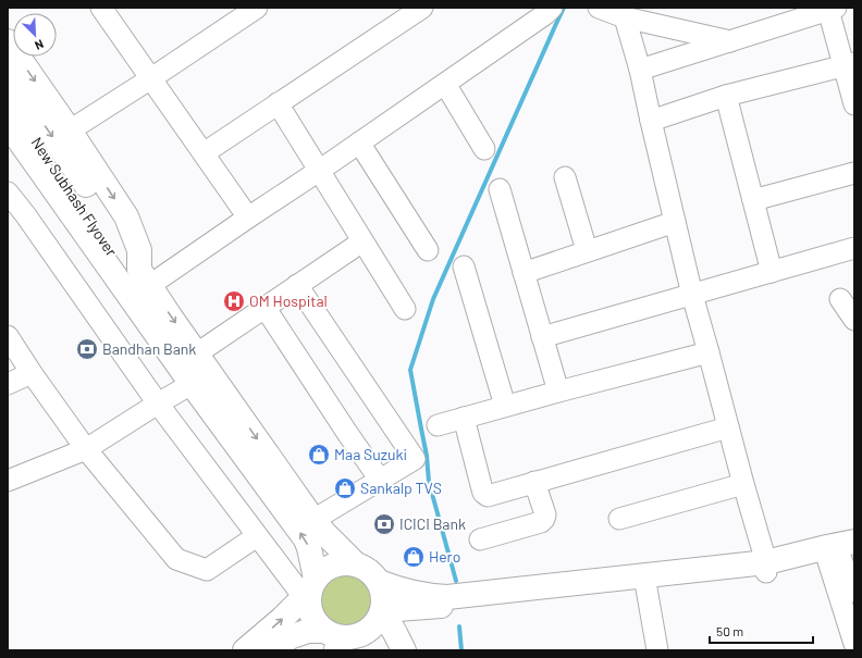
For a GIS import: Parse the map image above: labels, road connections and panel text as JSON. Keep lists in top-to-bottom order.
{
  "streets": {
    "main road": ["New Subhash Flyover"]
  },
  "places": {
    "hospital": ["OM Hospital"],
    "bank": ["Bandhan Bank", "ICICI Bank"],
    "shop": ["Maa Suzuki", "Sankalp TVS", "Hero"]
  },
  "scale_bar": "50 m",
  "north": "bottom right"
}
